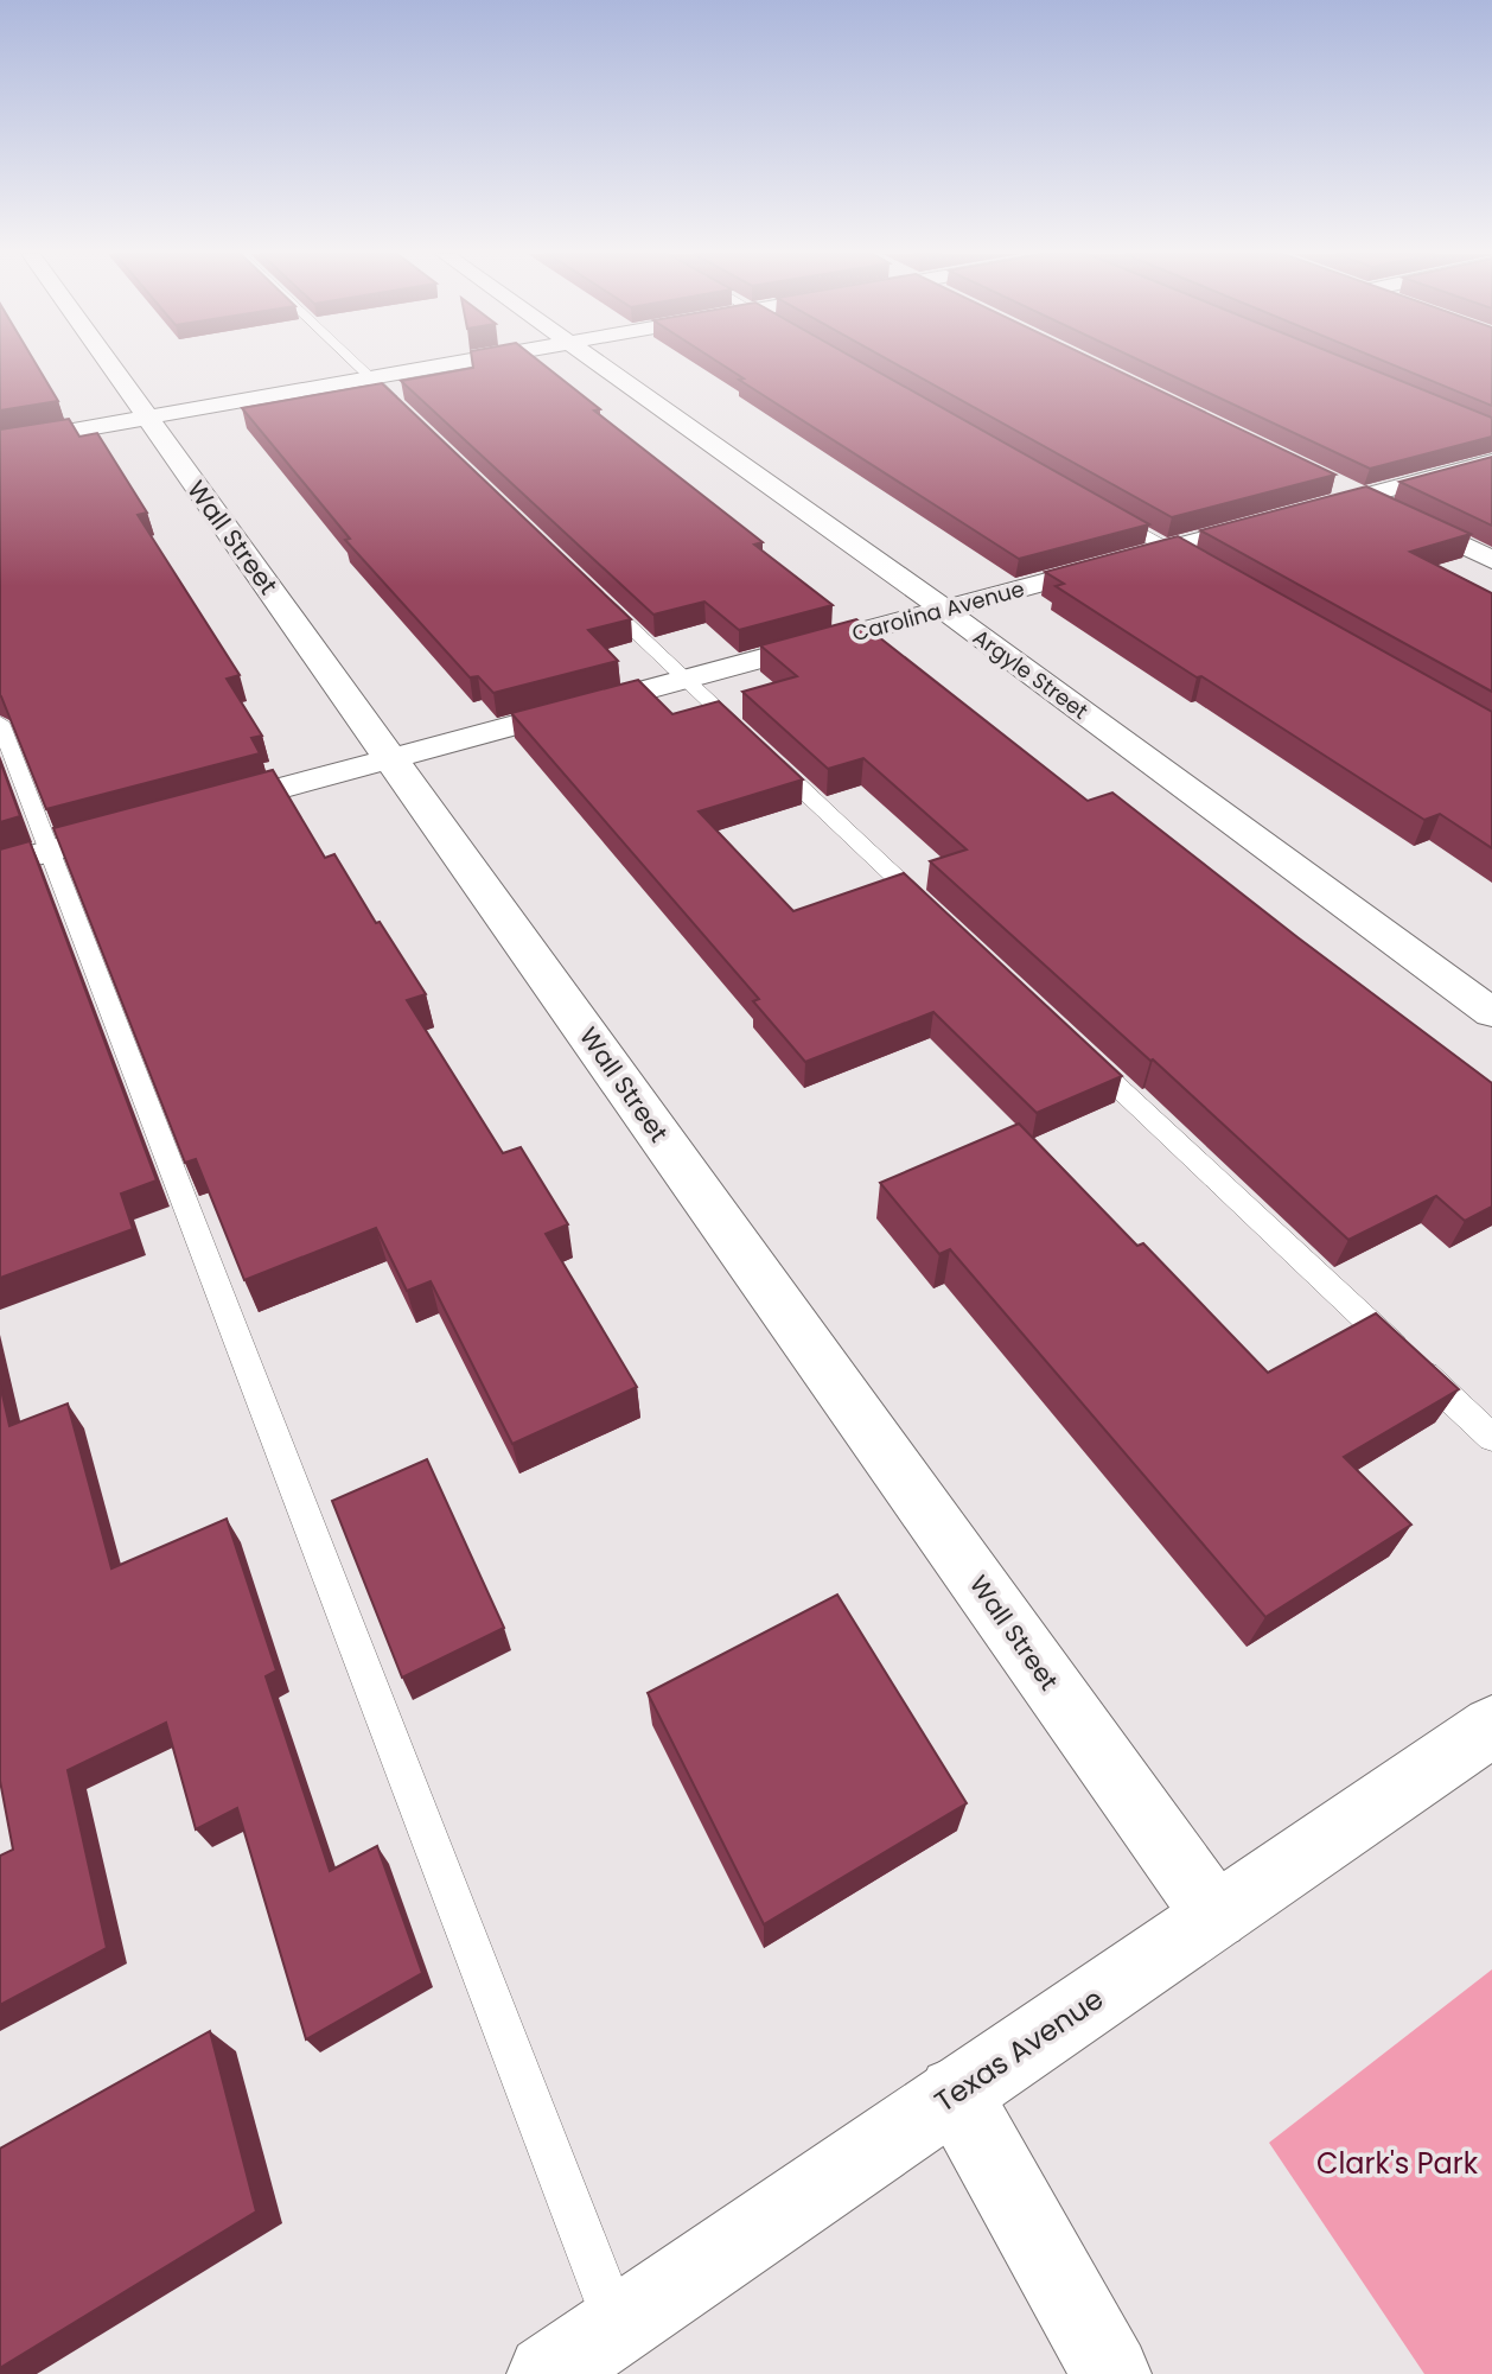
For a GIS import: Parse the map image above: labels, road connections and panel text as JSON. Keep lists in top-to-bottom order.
{
  "streets": {
    "street": [
      "Wall Street",
      "Carolina Avenue",
      "Argyle Street",
      "Texas Avenue"
    ]
  },
  "crossings": [
    ["Wall Street", "Carolina Avenue"],
    ["Wall Street", "Texas Avenue"],
    ["Carolina Avenue", "Argyle Street"]
  ],
  "parks": ["Clark's Park"]
}
